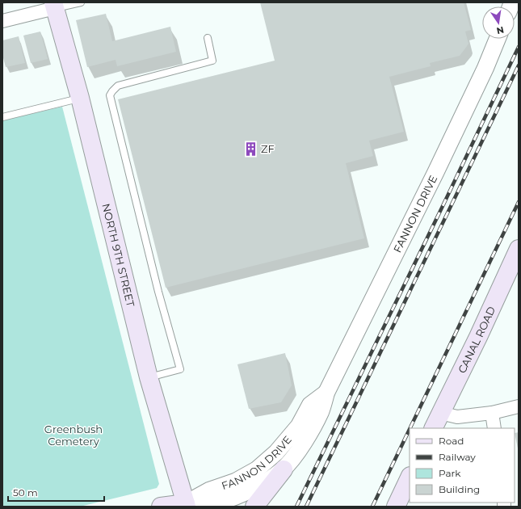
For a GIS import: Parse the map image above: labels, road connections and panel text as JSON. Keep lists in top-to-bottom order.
{
  "streets": {
    "main road": ["NORTH 9TH STREET", "CANAL ROAD"],
    "street": ["FANNON DRIVE"]
  },
  "crossings": [
    ["FANNON DRIVE", "NORTH 9TH STREET"]
  ],
  "parks": ["Greenbush Cemetery"],
  "places": {
    "building": ["ZF"]
  },
  "legend": [
    "Road",
    "Railway",
    "Park",
    "Building"
  ],
  "scale_bar": "50 m",
  "north": "bottom"
}
